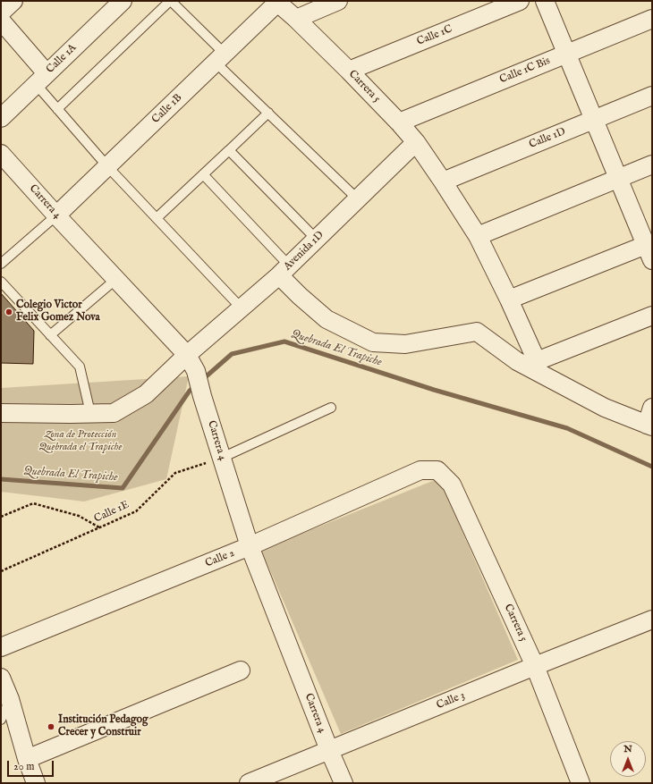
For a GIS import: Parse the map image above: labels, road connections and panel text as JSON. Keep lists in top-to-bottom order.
{
  "streets": {
    "street": [
      "Calle 1C",
      "Calle 1A",
      "Calle 1C Bis",
      "Carrera 5",
      "Calle 1B",
      "Calle 1D",
      "Carrera 4",
      "Avenida 1D",
      "Calle 2",
      "Calle 3"
    ],
    "path": ["Calle 1E"]
  },
  "crossings": [
    ["Calle 1C", "Carrera 5"],
    ["Calle 1C Bis", "Carrera 5"],
    ["Carrera 5", "Calle 1B"],
    ["Carrera 5", "Calle 1D"],
    ["Carrera 5", "Avenida 1D"],
    ["Carrera 5", "Calle 2"],
    ["Carrera 5", "Calle 3"],
    ["Calle 1B", "Carrera 4"],
    ["Carrera 4", "Avenida 1D"],
    ["Carrera 4", "Calle 1E"],
    ["Carrera 4", "Calle 2"],
    ["Carrera 4", "Calle 3"]
  ],
  "water": ["Quebrada El Trapiche"],
  "parks": ["Zona de Protección Quebrada el Trapiche"],
  "places": ["Colegio Victor Felix Gomez Nova", "Institución Pedagog Crecer y Construir"],
  "scale_bar": "20 m",
  "north": "top"
}
